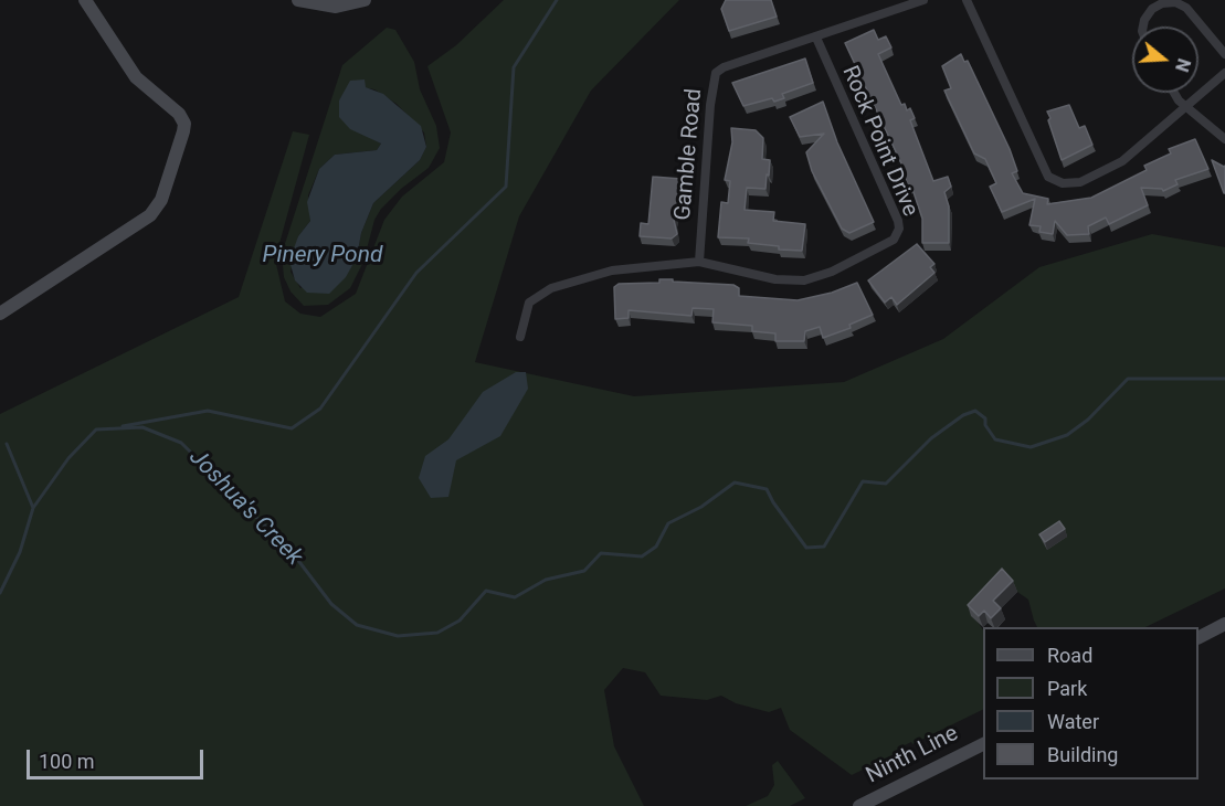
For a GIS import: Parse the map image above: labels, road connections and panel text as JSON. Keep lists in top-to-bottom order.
{
  "streets": {
    "street": ["Rock Point Drive", "Gamble Road", "Ninth Line"]
  },
  "crossings": [
    ["Rock Point Drive", "Gamble Road"]
  ],
  "water": ["Pinery Pond", "Joshua's Creek"],
  "legend": [
    "Road",
    "Park",
    "Water",
    "Building"
  ],
  "scale_bar": "100 m",
  "north": "right"
}
